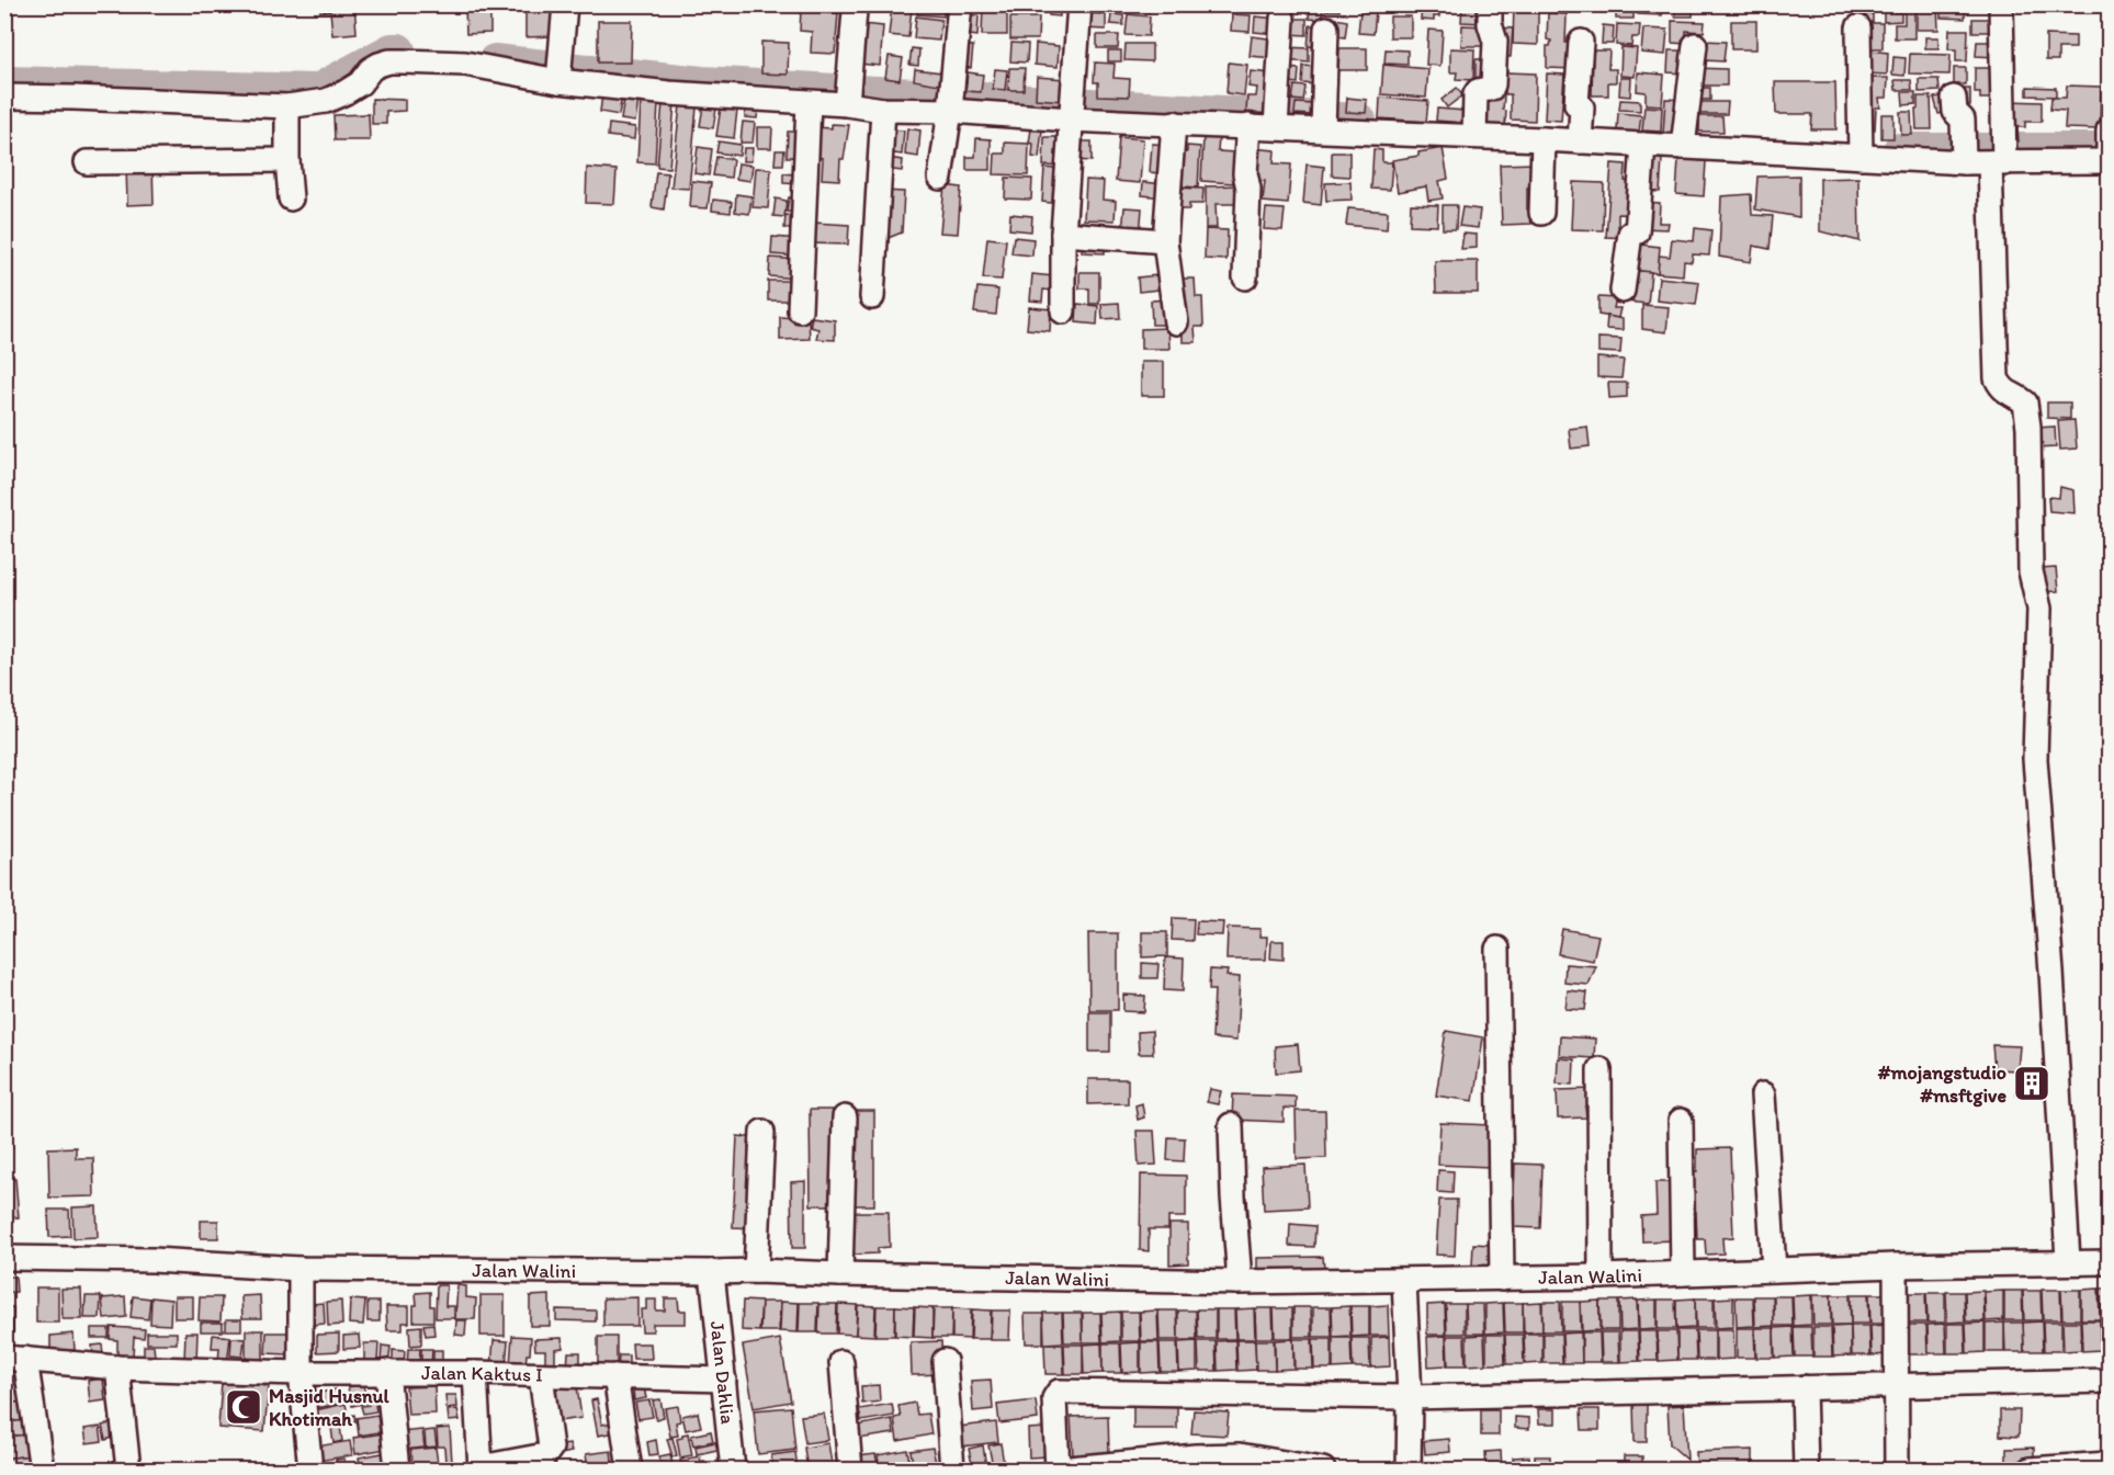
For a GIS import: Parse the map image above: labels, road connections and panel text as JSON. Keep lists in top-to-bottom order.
{
  "streets": {
    "street": ["Jalan Walini", "Jalan Dahlia", "Jalan Kaktus I"]
  },
  "crossings": [
    ["Jalan Walini", "Jalan Dahlia"],
    ["Jalan Dahlia", "Jalan Kaktus I"]
  ],
  "places": {
    "building": ["#mojangstudio #msftgive"],
    "mosque": ["Masjid Husnul Khotimah"]
  }
}
